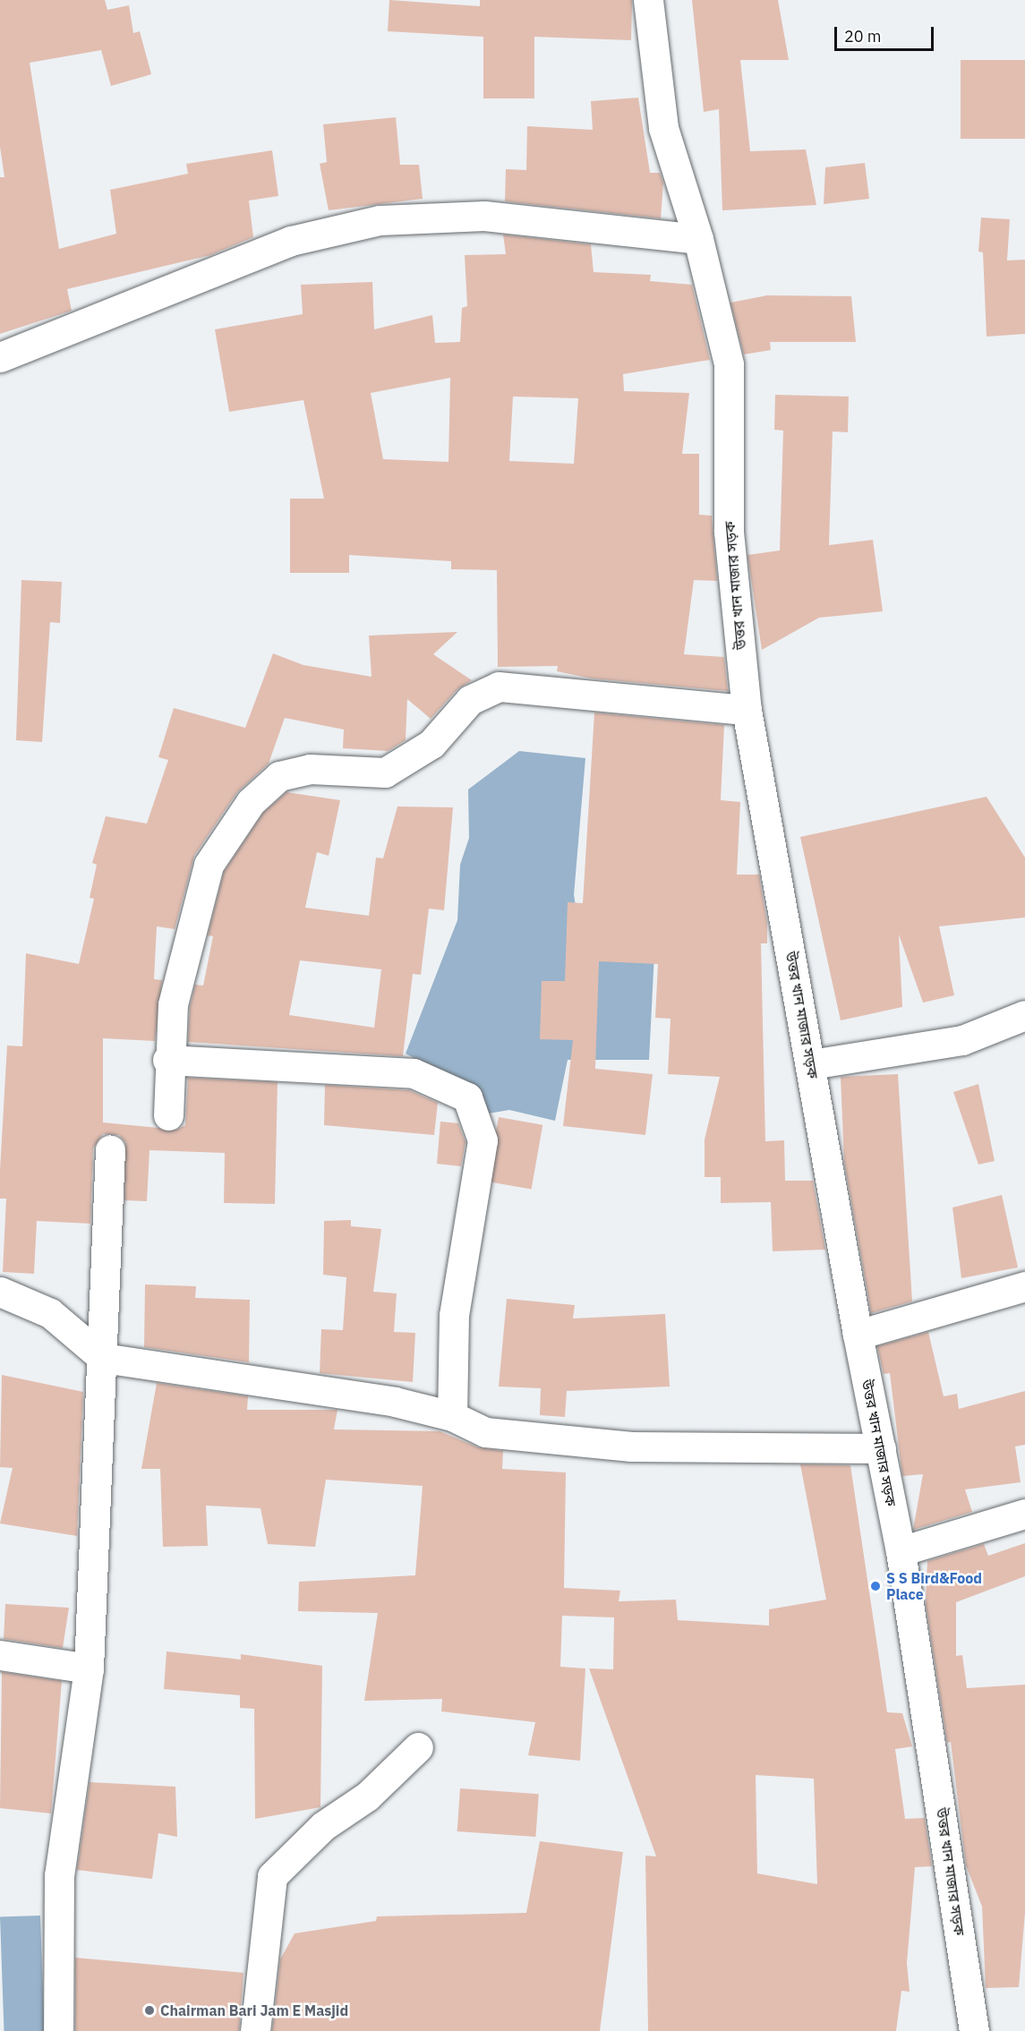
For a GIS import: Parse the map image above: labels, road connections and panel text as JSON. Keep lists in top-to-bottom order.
{
  "streets": {
    "street": ["উত্তর খান মাজার সড়ক"]
  },
  "places": ["S S Bird&Food Place", "Chairman Bari Jam E Masjid"],
  "scale_bar": "20 m"
}
